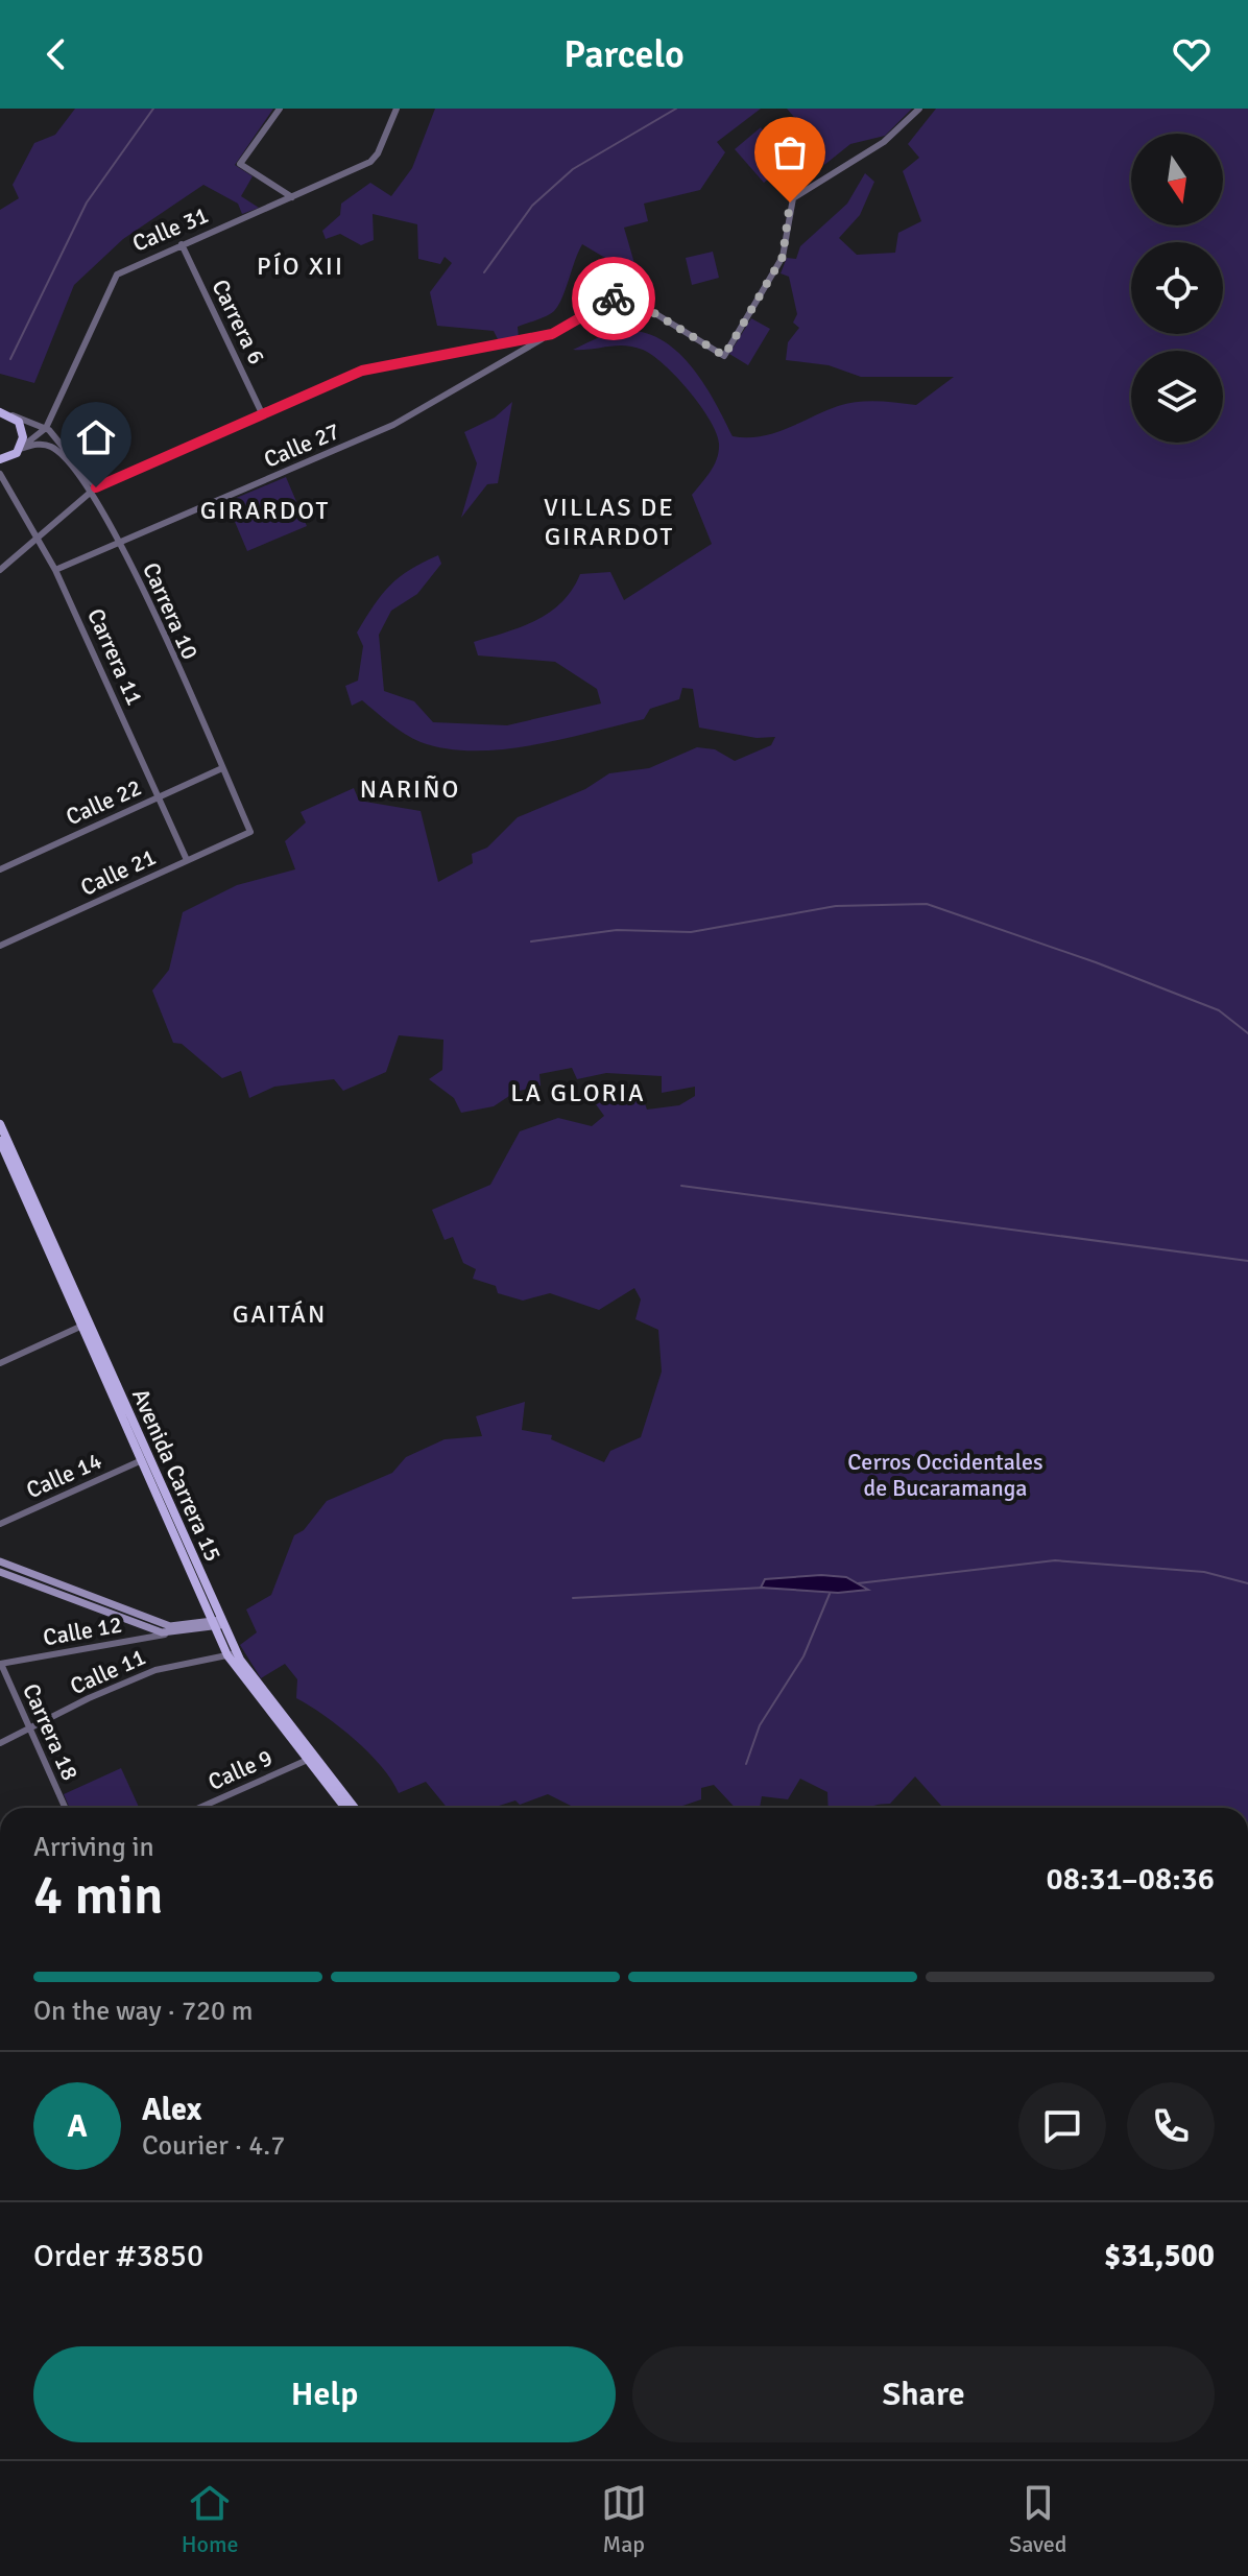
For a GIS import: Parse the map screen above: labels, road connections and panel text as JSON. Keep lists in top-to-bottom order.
{
  "streets": {
    "main road": ["Avenida Carrera 15"],
    "street": [
      "Calle 31",
      "Carrera 6",
      "Calle 27",
      "Carrera 10",
      "Carrera 11",
      "Calle 22",
      "Calle 21",
      "Calle 14",
      "Calle 12",
      "Calle 11",
      "Carrera 18",
      "Calle 9"
    ]
  },
  "crossings": [
    ["Calle 31", "Carrera 6"],
    ["Calle 31", "Carrera 10"],
    ["Calle 27", "Carrera 10"],
    ["Calle 27", "Carrera 11"],
    ["Carrera 10", "Calle 22"],
    ["Carrera 10", "Calle 21"],
    ["Carrera 11", "Calle 22"],
    ["Carrera 11", "Calle 21"],
    ["Calle 14", "Avenida Carrera 15"],
    ["Avenida Carrera 15", "Calle 11"],
    ["Avenida Carrera 15", "Calle 9"],
    ["Calle 12", "Carrera 18"],
    ["Calle 11", "Carrera 18"]
  ],
  "districts": [
    "PÍO XII",
    "VILLAS DE GIRARDOT",
    "GIRARDOT",
    "NARIÑO",
    "LA GLORIA",
    "GAITÁN"
  ],
  "parks": ["Cerros Occidentales de Bucaramanga"],
  "north": "bottom",
  "page": {
    "header": "Parcelo",
    "heading": ["4 min", "Arriving in", "08:31–08:36"],
    "panel": [
      "Alex",
      "Courier · 4.7",
      "Order #3850",
      "$31,500"
    ],
    "bar": "On the way · 720 m",
    "round": "A",
    "buttons": ["Help", "Share"],
    "tabs": ["Home", "Map", "Saved"]
  }
}
